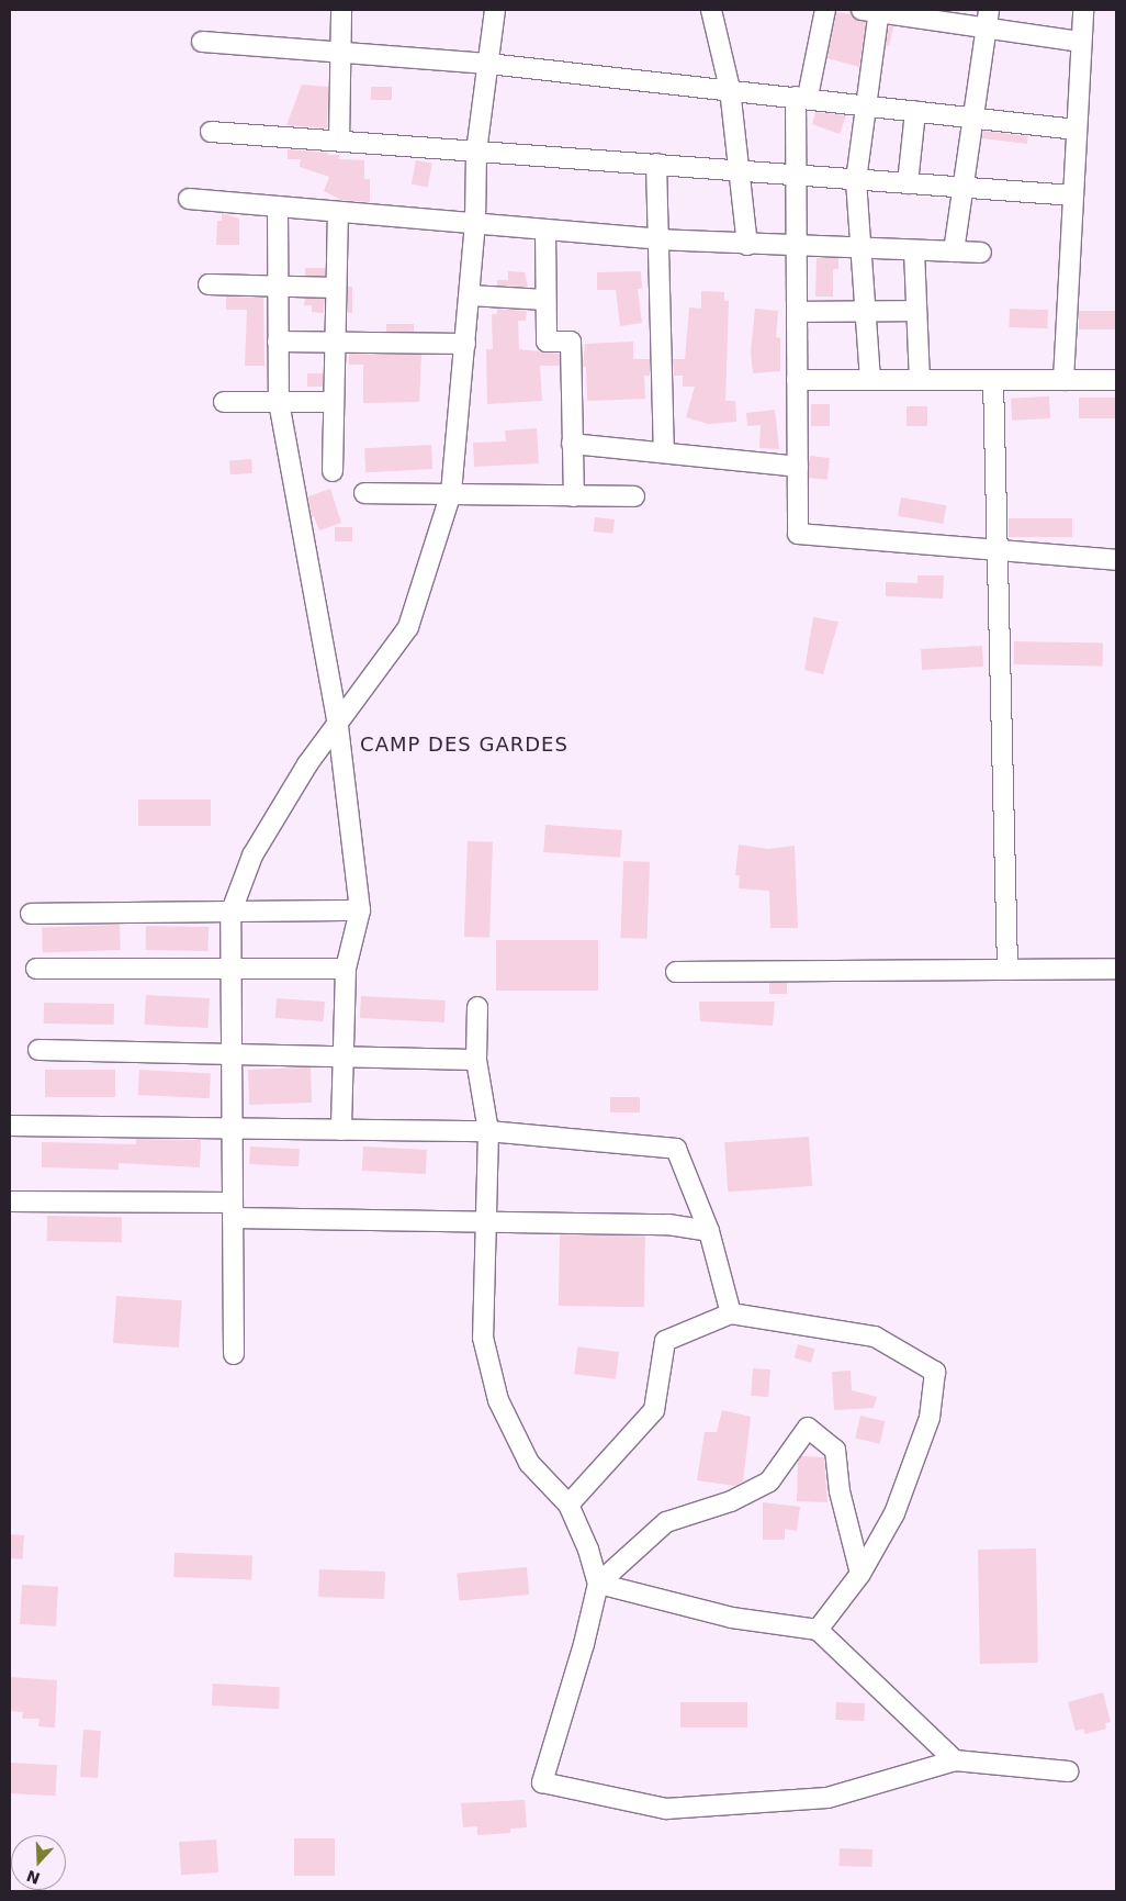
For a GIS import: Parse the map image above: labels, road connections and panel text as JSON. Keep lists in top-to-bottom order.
{
  "districts": ["CAMP DES GARDES"],
  "north": "bottom"
}
